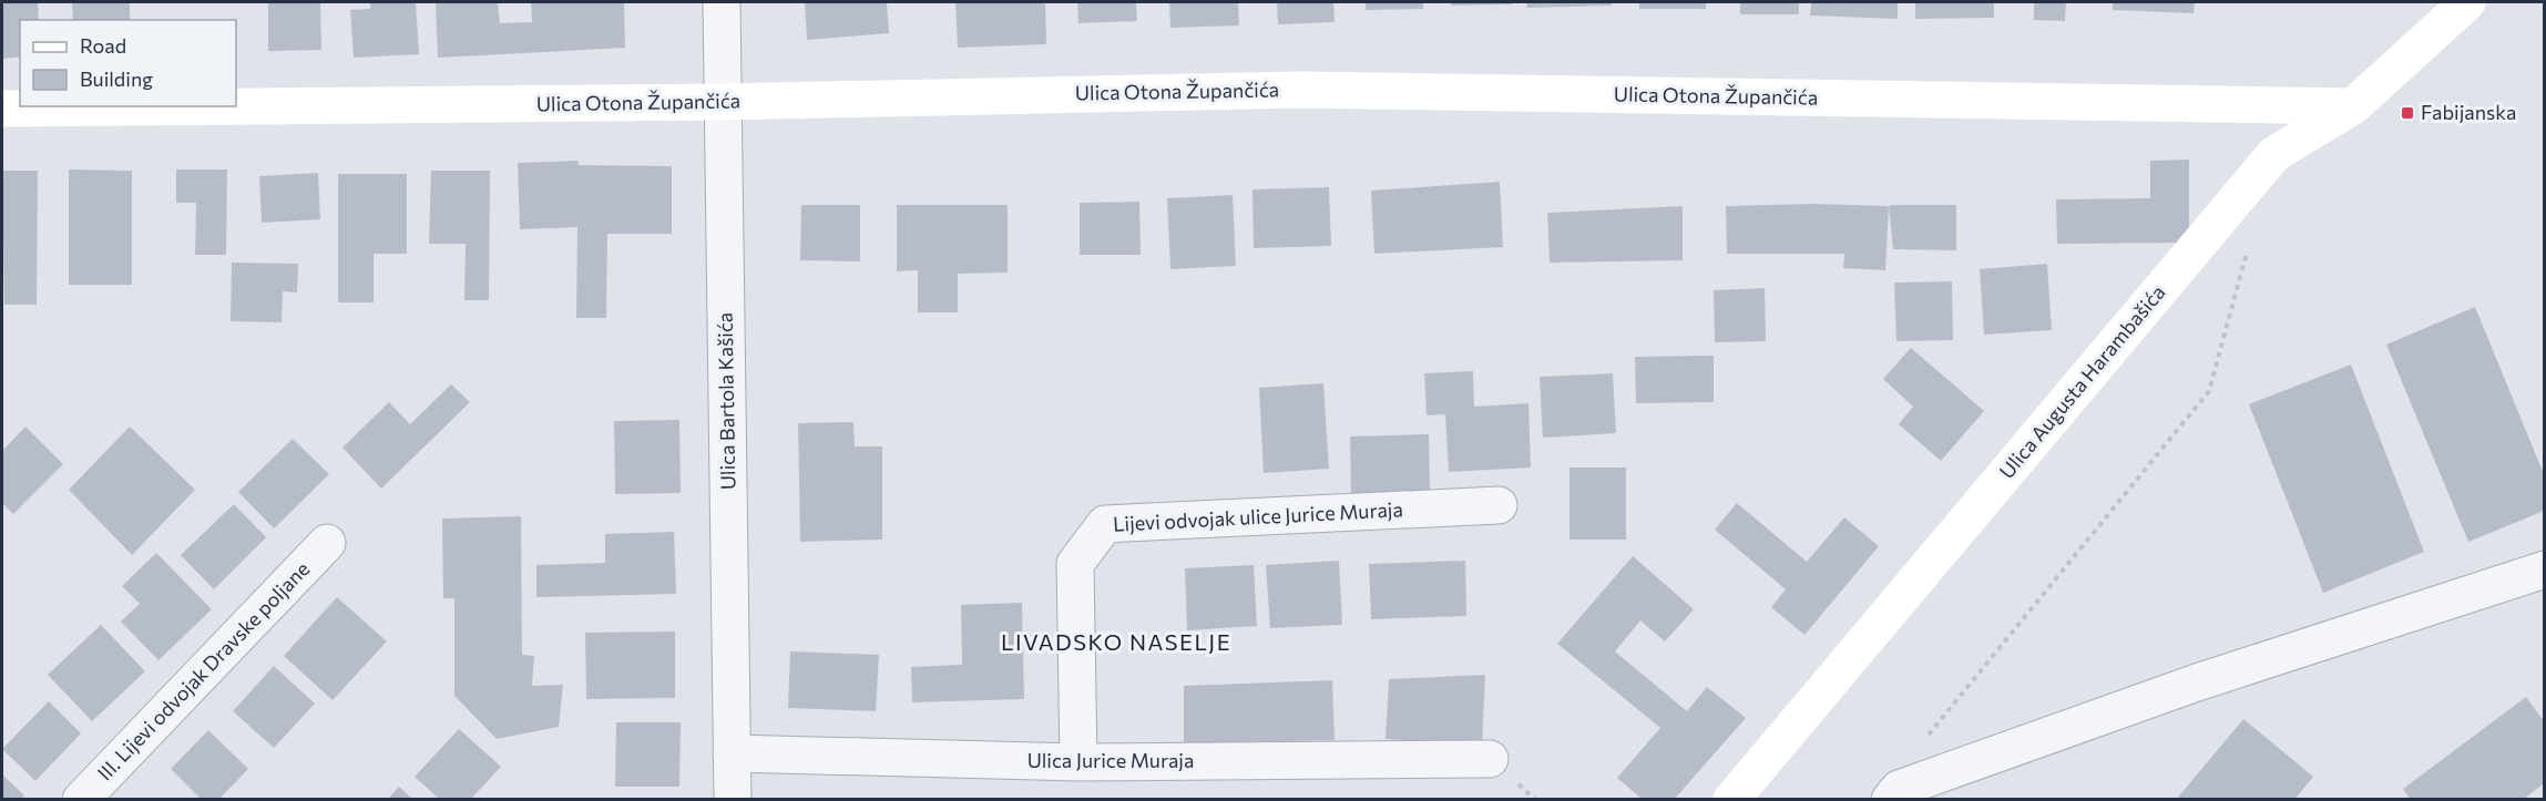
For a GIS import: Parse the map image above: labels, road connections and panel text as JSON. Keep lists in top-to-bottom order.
{
  "streets": {
    "street": [
      "Ulica Otona Župančića",
      "Ulica Augusta Harambašića",
      "Ulica Bartola Kašića",
      "Lijevi odvojak ulice Jurice Muraja",
      "III. Lijevi odvojak Dravske poljane",
      "Ulica Jurice Muraja"
    ]
  },
  "crossings": [
    ["Ulica Otona Župančića", "Ulica Augusta Harambašića"],
    ["Ulica Otona Župančića", "Ulica Bartola Kašića"],
    ["Ulica Bartola Kašića", "Ulica Jurice Muraja"],
    ["Lijevi odvojak ulice Jurice Muraja", "Ulica Jurice Muraja"]
  ],
  "districts": ["LIVADSKO NASELJE"],
  "places": {
    "transit": ["Fabijanska"]
  },
  "legend": ["Road", "Building"]
}
